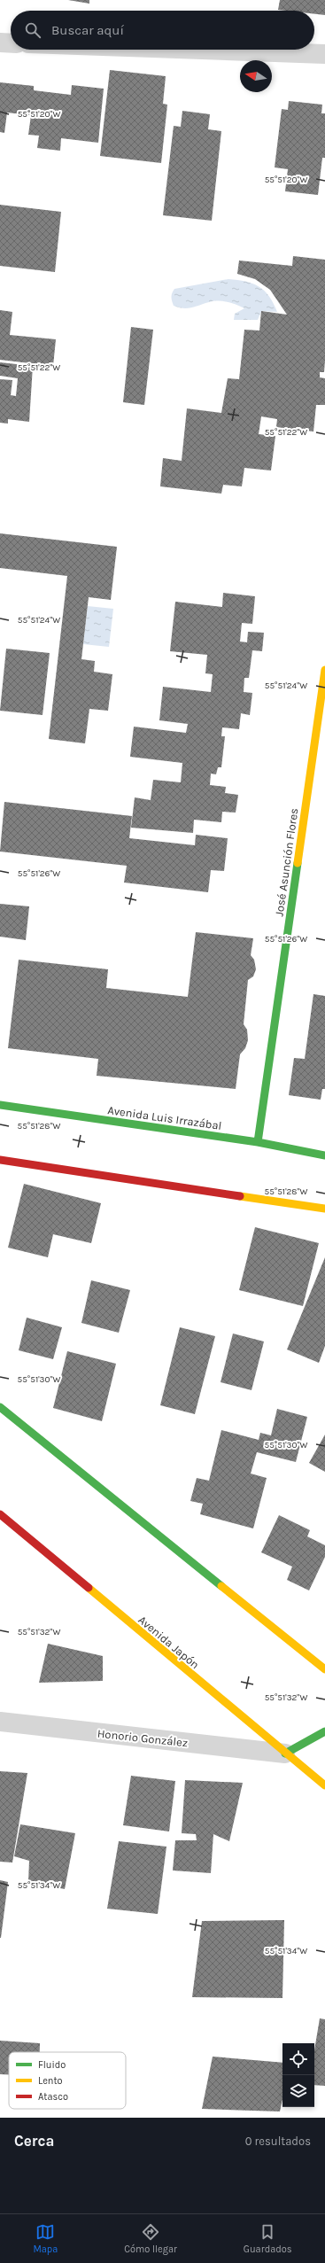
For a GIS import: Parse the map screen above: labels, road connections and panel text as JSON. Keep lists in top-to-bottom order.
{
  "streets": {
    "main road": ["José Asunción Flores", "Avenida Luis Irrazábal", "Avenida Japón"],
    "street": ["Honorio González"]
  },
  "crossings": [
    ["José Asunción Flores", "Avenida Luis Irrazábal"],
    ["Avenida Japón", "Honorio González"]
  ],
  "legend": ["Fluido", "Lento", "Atasco"],
  "north": "left",
  "page": {
    "search": "Buscar aquí",
    "heading": ["Cerca", "0 resultados"],
    "nav": ["Mapa", "Cómo llegar", "Guardados"]
  },
  "coordinates": [
    "55°51'20\"W",
    "55°51'22\"W",
    "55°51'24\"W",
    "55°51'26\"W",
    "55°51'28\"W",
    "55°51'30\"W",
    "55°51'32\"W",
    "55°51'34\"W"
  ]
}
